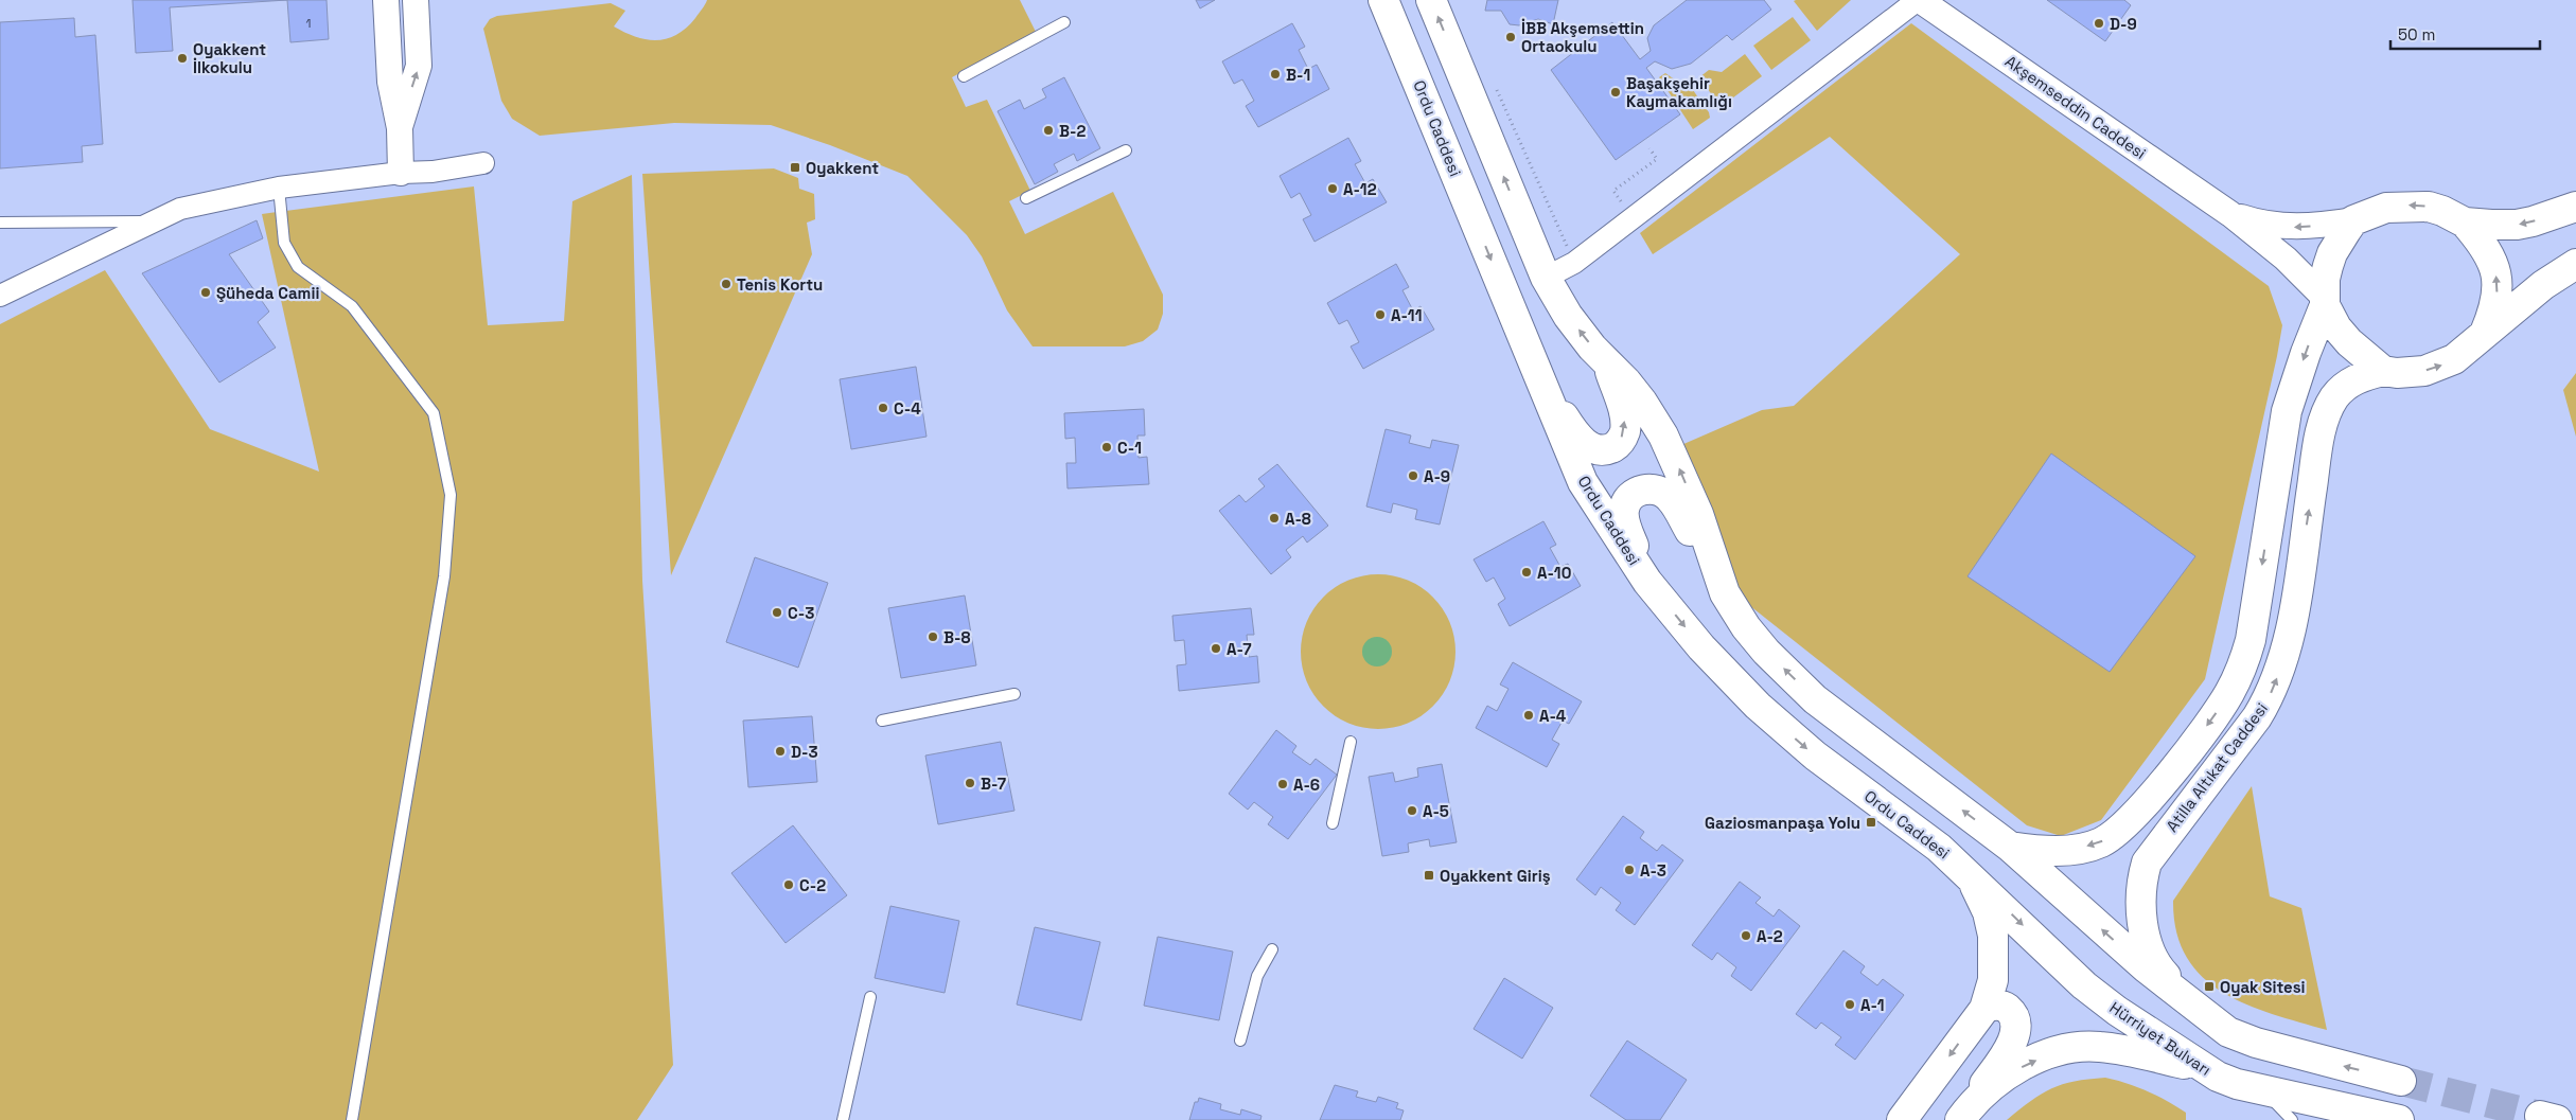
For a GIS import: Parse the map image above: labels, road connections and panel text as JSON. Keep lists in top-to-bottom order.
{
  "streets": {
    "main road": ["Ordu Caddesi", "Atilla Altıkat Caddesi", "Hürriyet Bulvarı"],
    "street": ["Akşemseddin Caddesi"]
  },
  "crossings": [
    ["Akşemseddin Caddesi", "Atilla Altıkat Caddesi"],
    ["Ordu Caddesi", "Hürriyet Bulvarı"]
  ],
  "places": {
    "other": [
      "D-9",
      "İBB Akşemsettin Ortaokulu",
      "Oyakkent İlkokulu",
      "B-1",
      "Başakşehir Kaymakamlığı",
      "B-2",
      "A-12",
      "Tenis Kortu",
      "Şüheda Camii",
      "A-11",
      "C-4",
      "C-1",
      "A-9",
      "A-8",
      "A-10",
      "C-3",
      "B-8",
      "A-7",
      "A-4",
      "D-3",
      "B-7",
      "A-6",
      "A-5",
      "A-3",
      "C-2",
      "A-2",
      "A-1"
    ],
    "transit": [
      "Oyakkent",
      "Gaziosmanpaşa Yolu",
      "Oyakkent Giriş",
      "Oyak Sitesi"
    ]
  },
  "house_numbers": ["1"],
  "scale_bar": "50 m"
}
